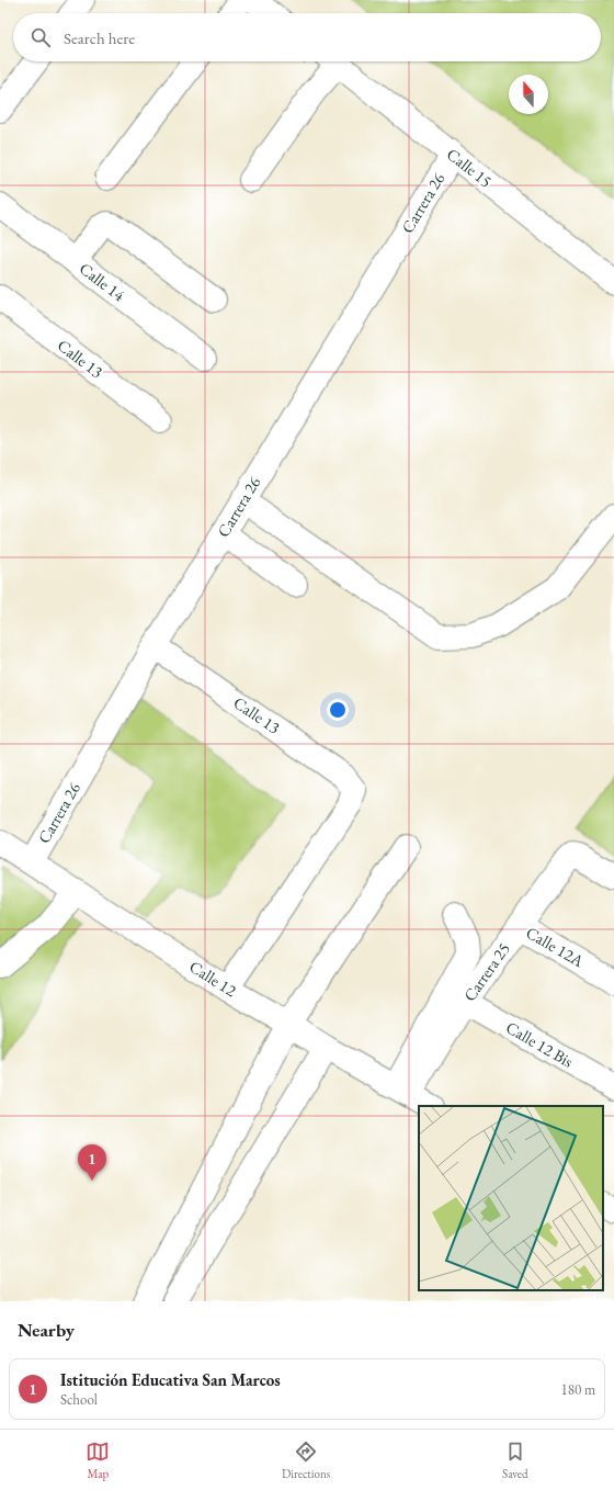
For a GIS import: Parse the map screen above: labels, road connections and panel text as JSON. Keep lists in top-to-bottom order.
{
  "streets": {
    "street": [
      "Calle 15",
      "Carrera 26",
      "Calle 14",
      "Calle 13",
      "Calle 12A",
      "Carrera 25",
      "Calle 12",
      "Calle 12 Bis"
    ]
  },
  "crossings": [
    ["Calle 15", "Carrera 26"],
    ["Carrera 26", "Calle 13"],
    ["Carrera 26", "Calle 12"],
    ["Calle 13", "Calle 12"],
    ["Calle 12A", "Carrera 25"],
    ["Carrera 25", "Calle 12"],
    ["Carrera 25", "Calle 12 Bis"]
  ],
  "north": "top",
  "page": {
    "search": "Search here",
    "pins": "1",
    "heading": "Nearby",
    "list": [
      {
        "mark": "1",
        "name": "Istitución Educativa San Marcos",
        "note": "School",
        "value": "180 m"
      }
    ],
    "nav": ["Map", "Directions", "Saved"]
  }
}
